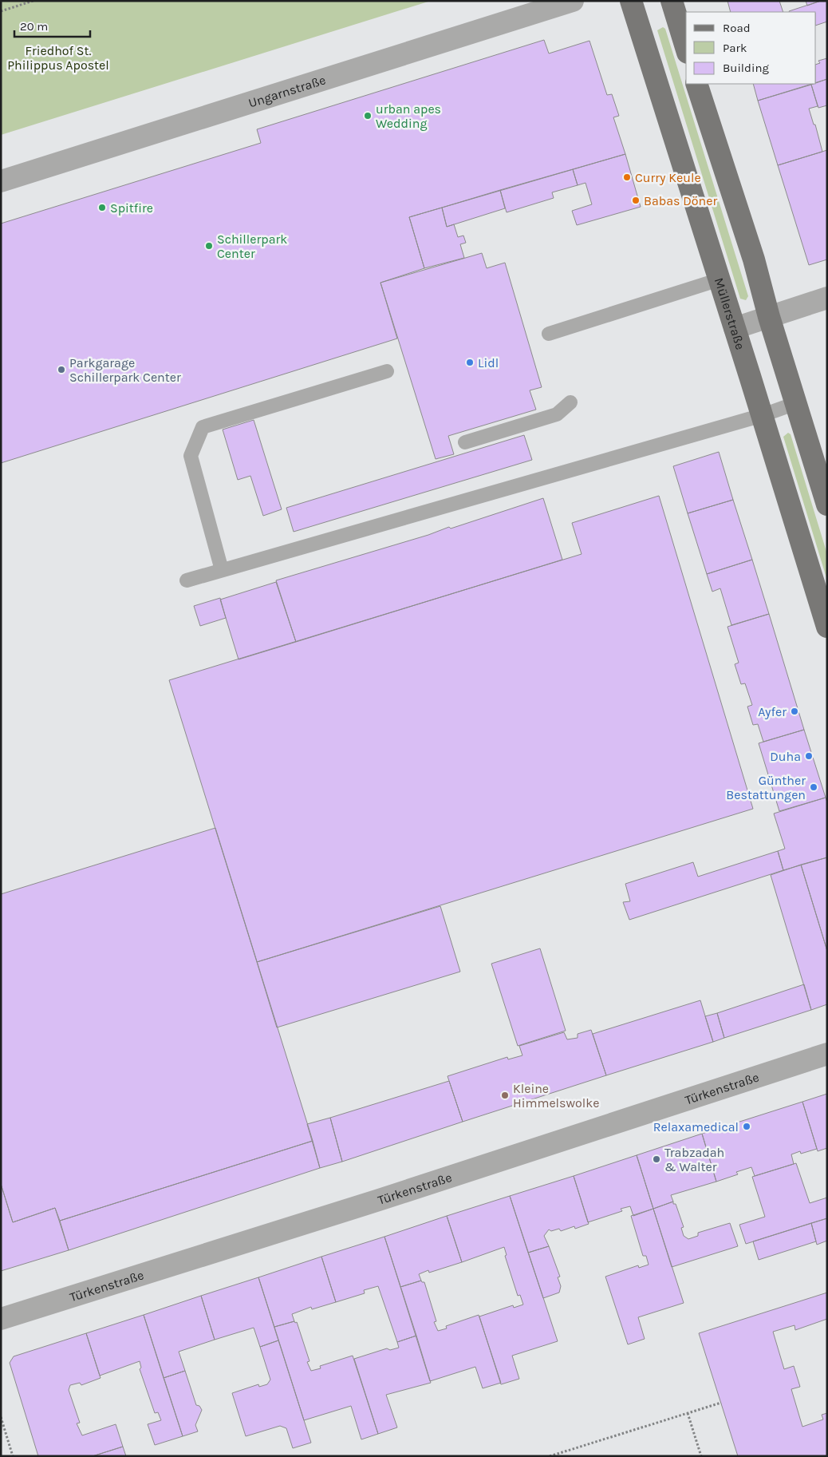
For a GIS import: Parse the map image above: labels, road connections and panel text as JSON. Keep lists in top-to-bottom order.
{
  "streets": {
    "main road": ["Müllerstraße"],
    "street": ["Ungarnstraße", "Türkenstraße"]
  },
  "parks": ["Friedhof St. Philippus Apostel"],
  "places": [
    "urban apes Wedding",
    "Curry Keule",
    "Babas Döner",
    "Spitfire",
    "Schillerpark Center",
    "Lidl",
    "Parkgarage Schillerpark Center",
    "Ayfer",
    "Duha",
    "Günther Bestattungen",
    "Kleine Himmelswolke",
    "Relaxamedical",
    "Trabzadah & Walter"
  ],
  "legend": ["Road", "Park", "Building"],
  "scale_bar": "20 m"
}
